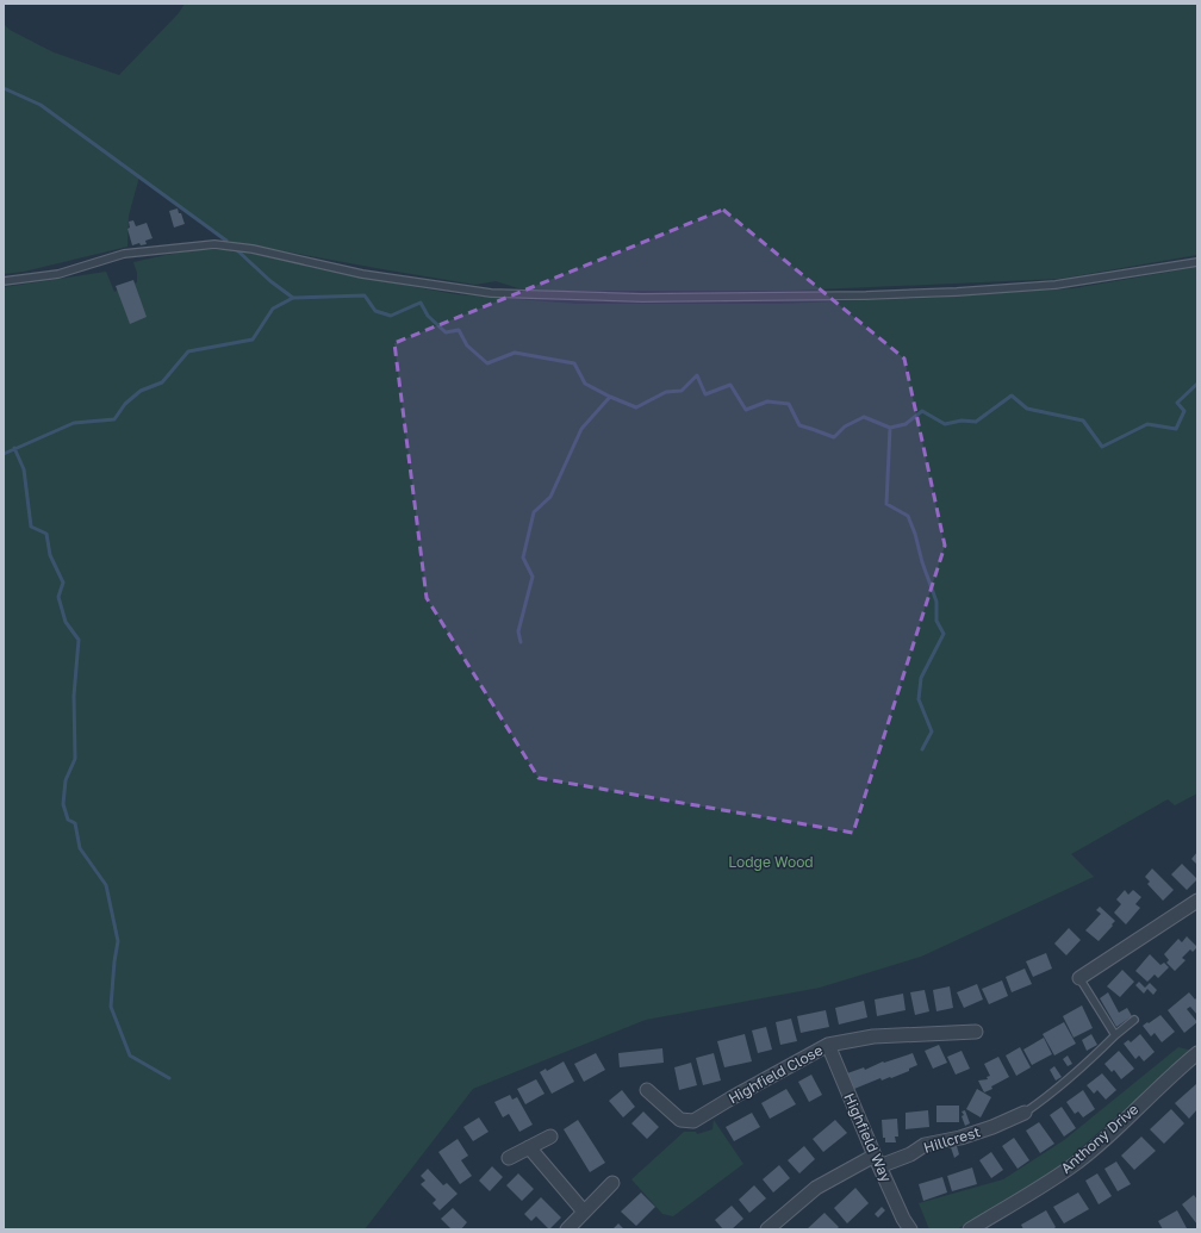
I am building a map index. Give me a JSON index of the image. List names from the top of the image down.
{
  "streets": {
    "street": [
      "Highfield Close",
      "Highfield Way",
      "Anthony Drive",
      "Hillcrest"
    ]
  },
  "crossings": [
    ["Highfield Close", "Highfield Way"],
    ["Highfield Way", "Hillcrest"]
  ],
  "parks": ["Lodge Wood"]
}
